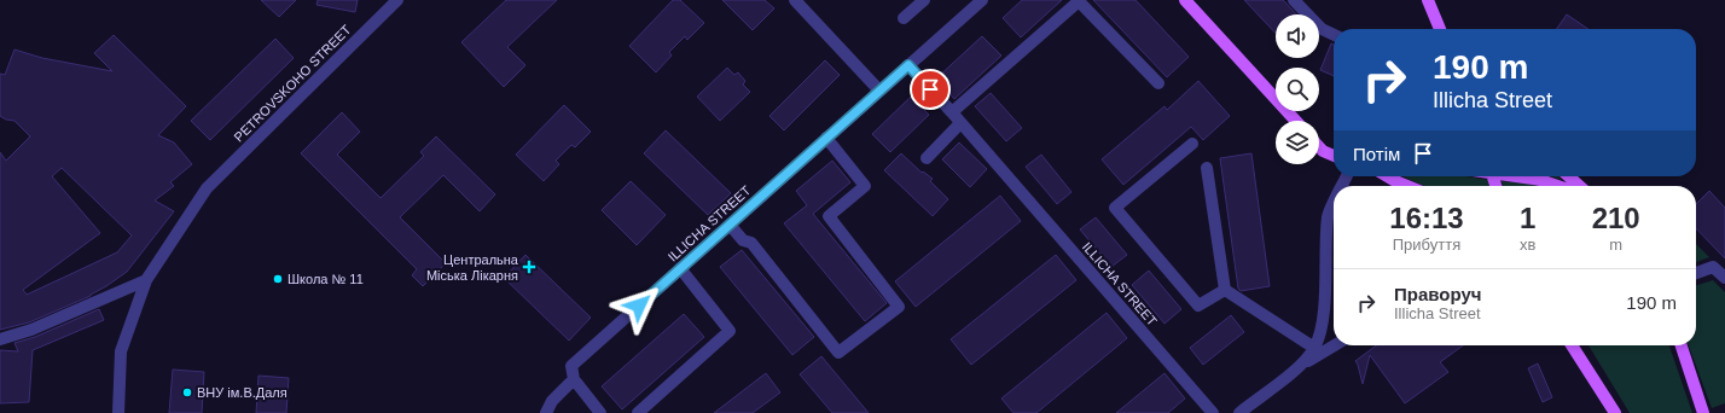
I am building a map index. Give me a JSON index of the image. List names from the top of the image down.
{
  "streets": {
    "street": ["PETROVSKOHO STREET", "ILLICHA STREET"]
  },
  "places": {
    "health": ["Центральна Міська Лікарня"],
    "other": ["Школа № 11", "ВНУ ім.В.Даля"]
  },
  "page": {
    "turn": ["190 m", "Illicha Street"],
    "then": "Потім",
    "eta": [
      "16:13",
      "Прибуття",
      "1",
      "хв",
      "210",
      "m"
    ],
    "list": [
      {
        "name": "Праворуч",
        "note": "Illicha Street",
        "value": "190 m"
      }
    ]
  }
}
